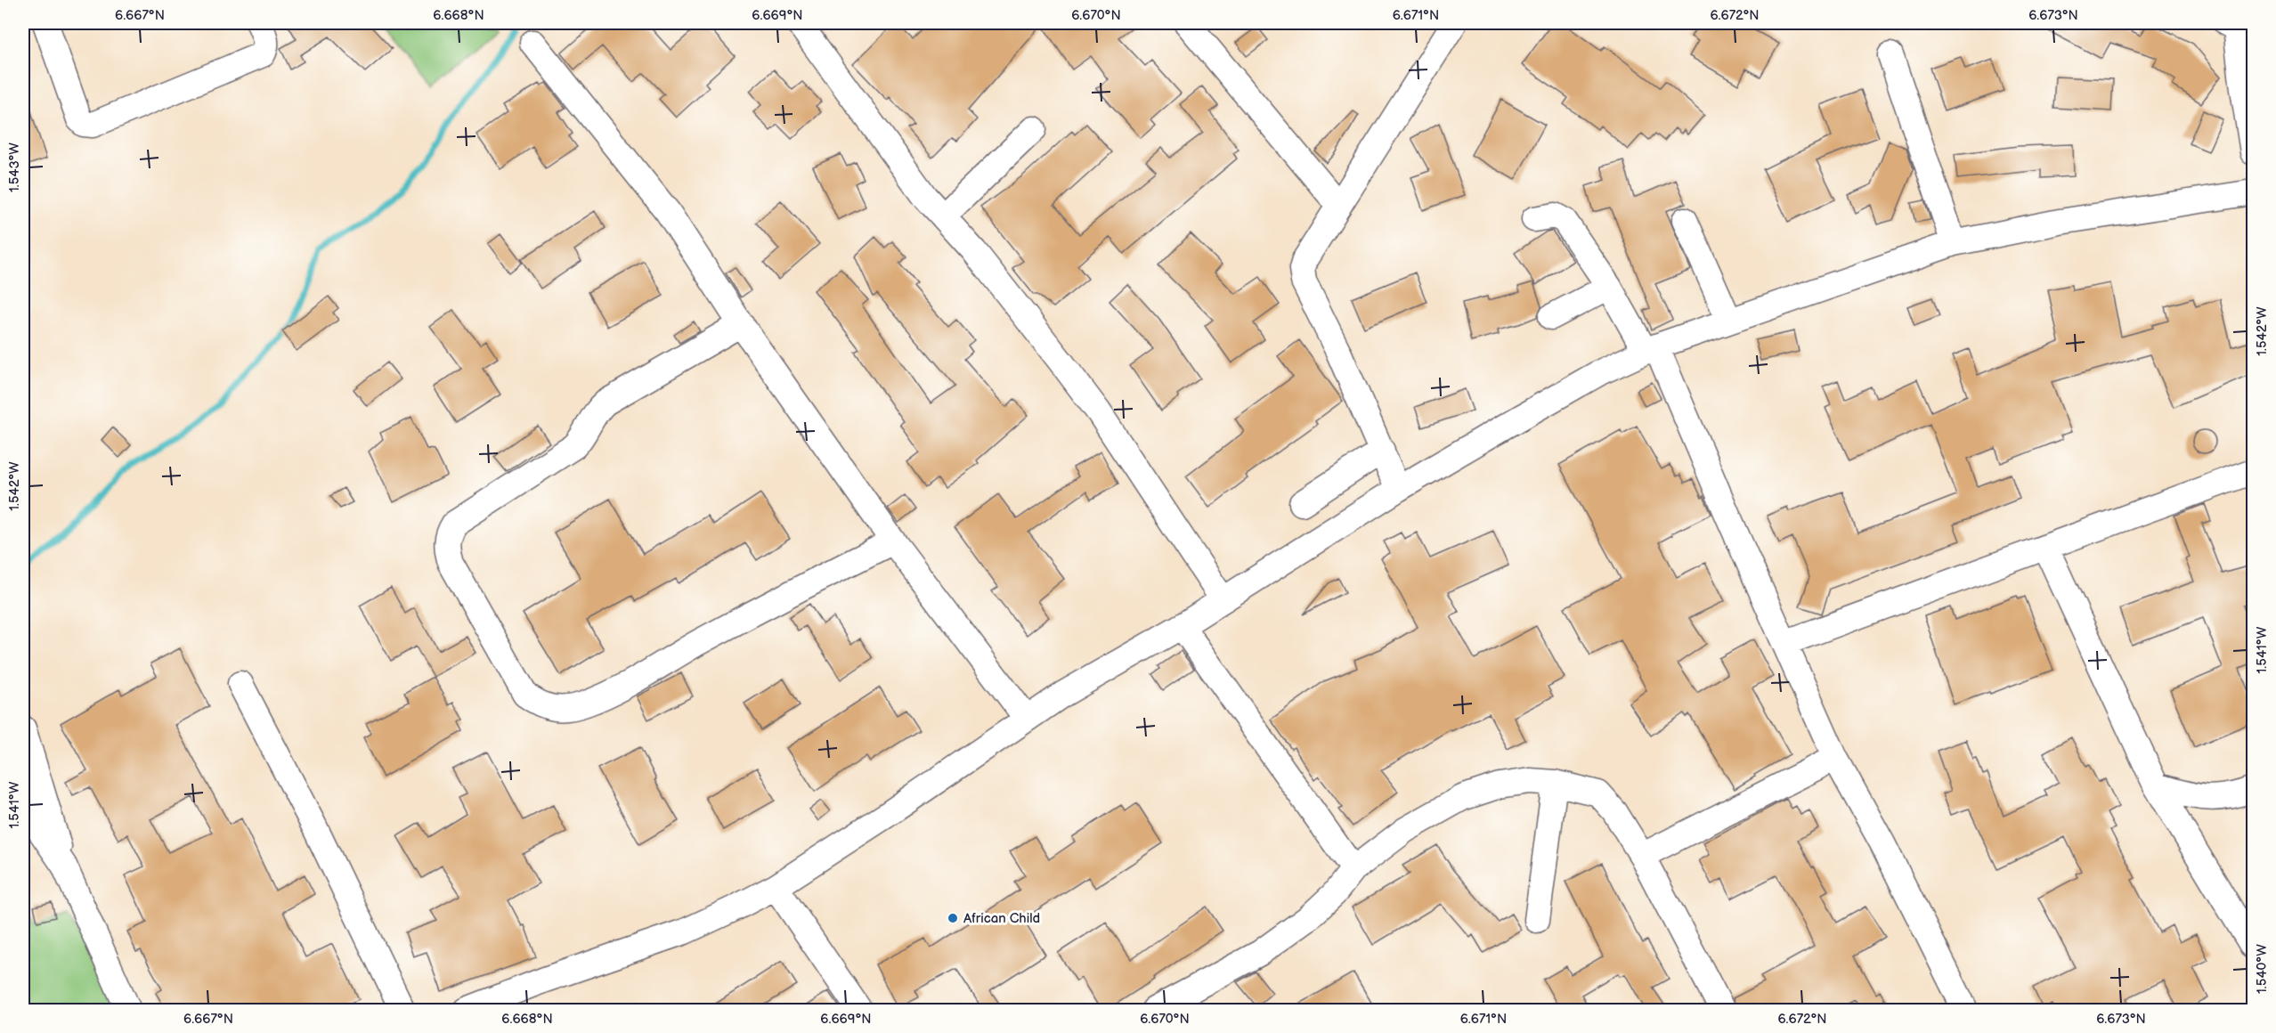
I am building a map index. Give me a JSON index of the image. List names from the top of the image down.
{
  "places": ["African Child"],
  "coordinates": [
    "6.667°N",
    "6.668°N",
    "6.669°N",
    "6.670°N",
    "6.671°N",
    "6.672°N",
    "6.673°N",
    "1.543°W",
    "1.542°W",
    "1.541°W",
    "1.540°W"
  ]
}
